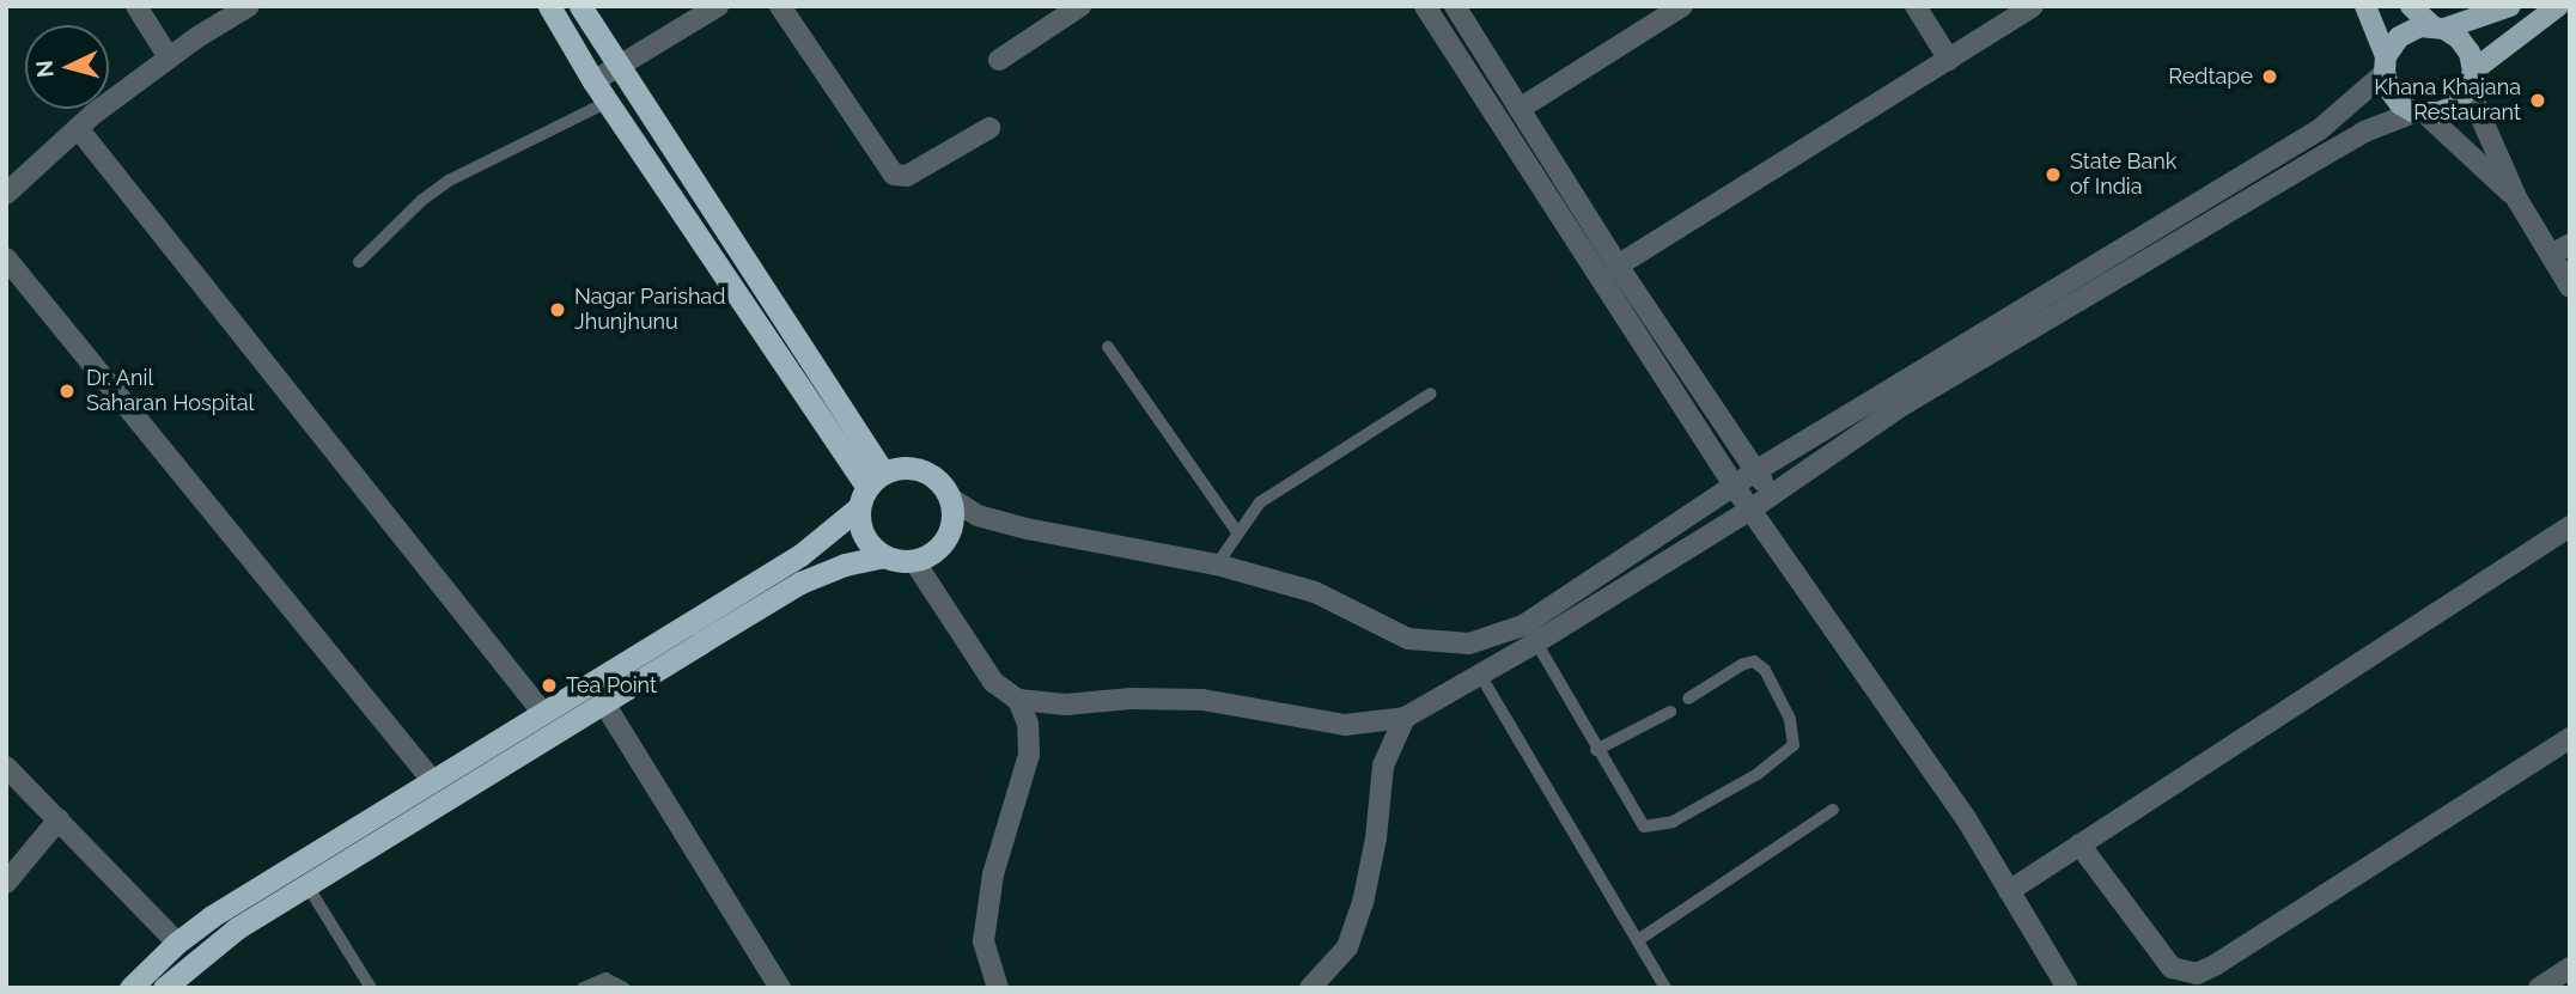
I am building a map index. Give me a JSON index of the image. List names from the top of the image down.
{
  "places": [
    "Redtape",
    "Khana Khajana Restaurant",
    "State Bank of India",
    "Nagar Parishad Jhunjhunu",
    "Dr. Anil Saharan Hospital",
    "Tea Point"
  ],
  "north": "left"
}
